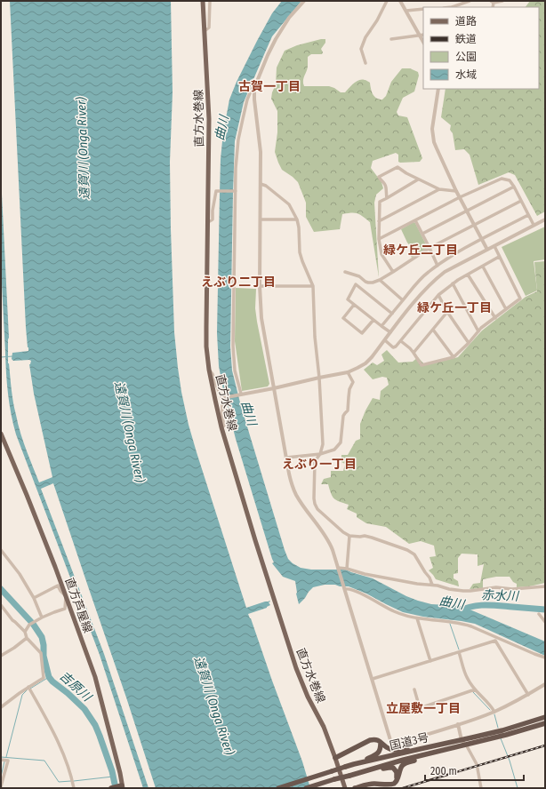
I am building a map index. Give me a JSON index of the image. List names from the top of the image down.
{
  "streets": {
    "highway": ["国道3号"],
    "main road": ["直方水巻線", "直方芦屋線"]
  },
  "districts": [
    "古賀一丁目",
    "緑ケ丘二丁目",
    "えぶり二丁目",
    "緑ケ丘一丁目",
    "えぶり一丁目",
    "立屋敷一丁目"
  ],
  "water": [
    "曲川",
    "遠賀川 (Onga River)",
    "赤水川",
    "吉原川"
  ],
  "legend": [
    "道路",
    "鉄道",
    "公園",
    "水域"
  ],
  "scale_bar": "200 m"
}
